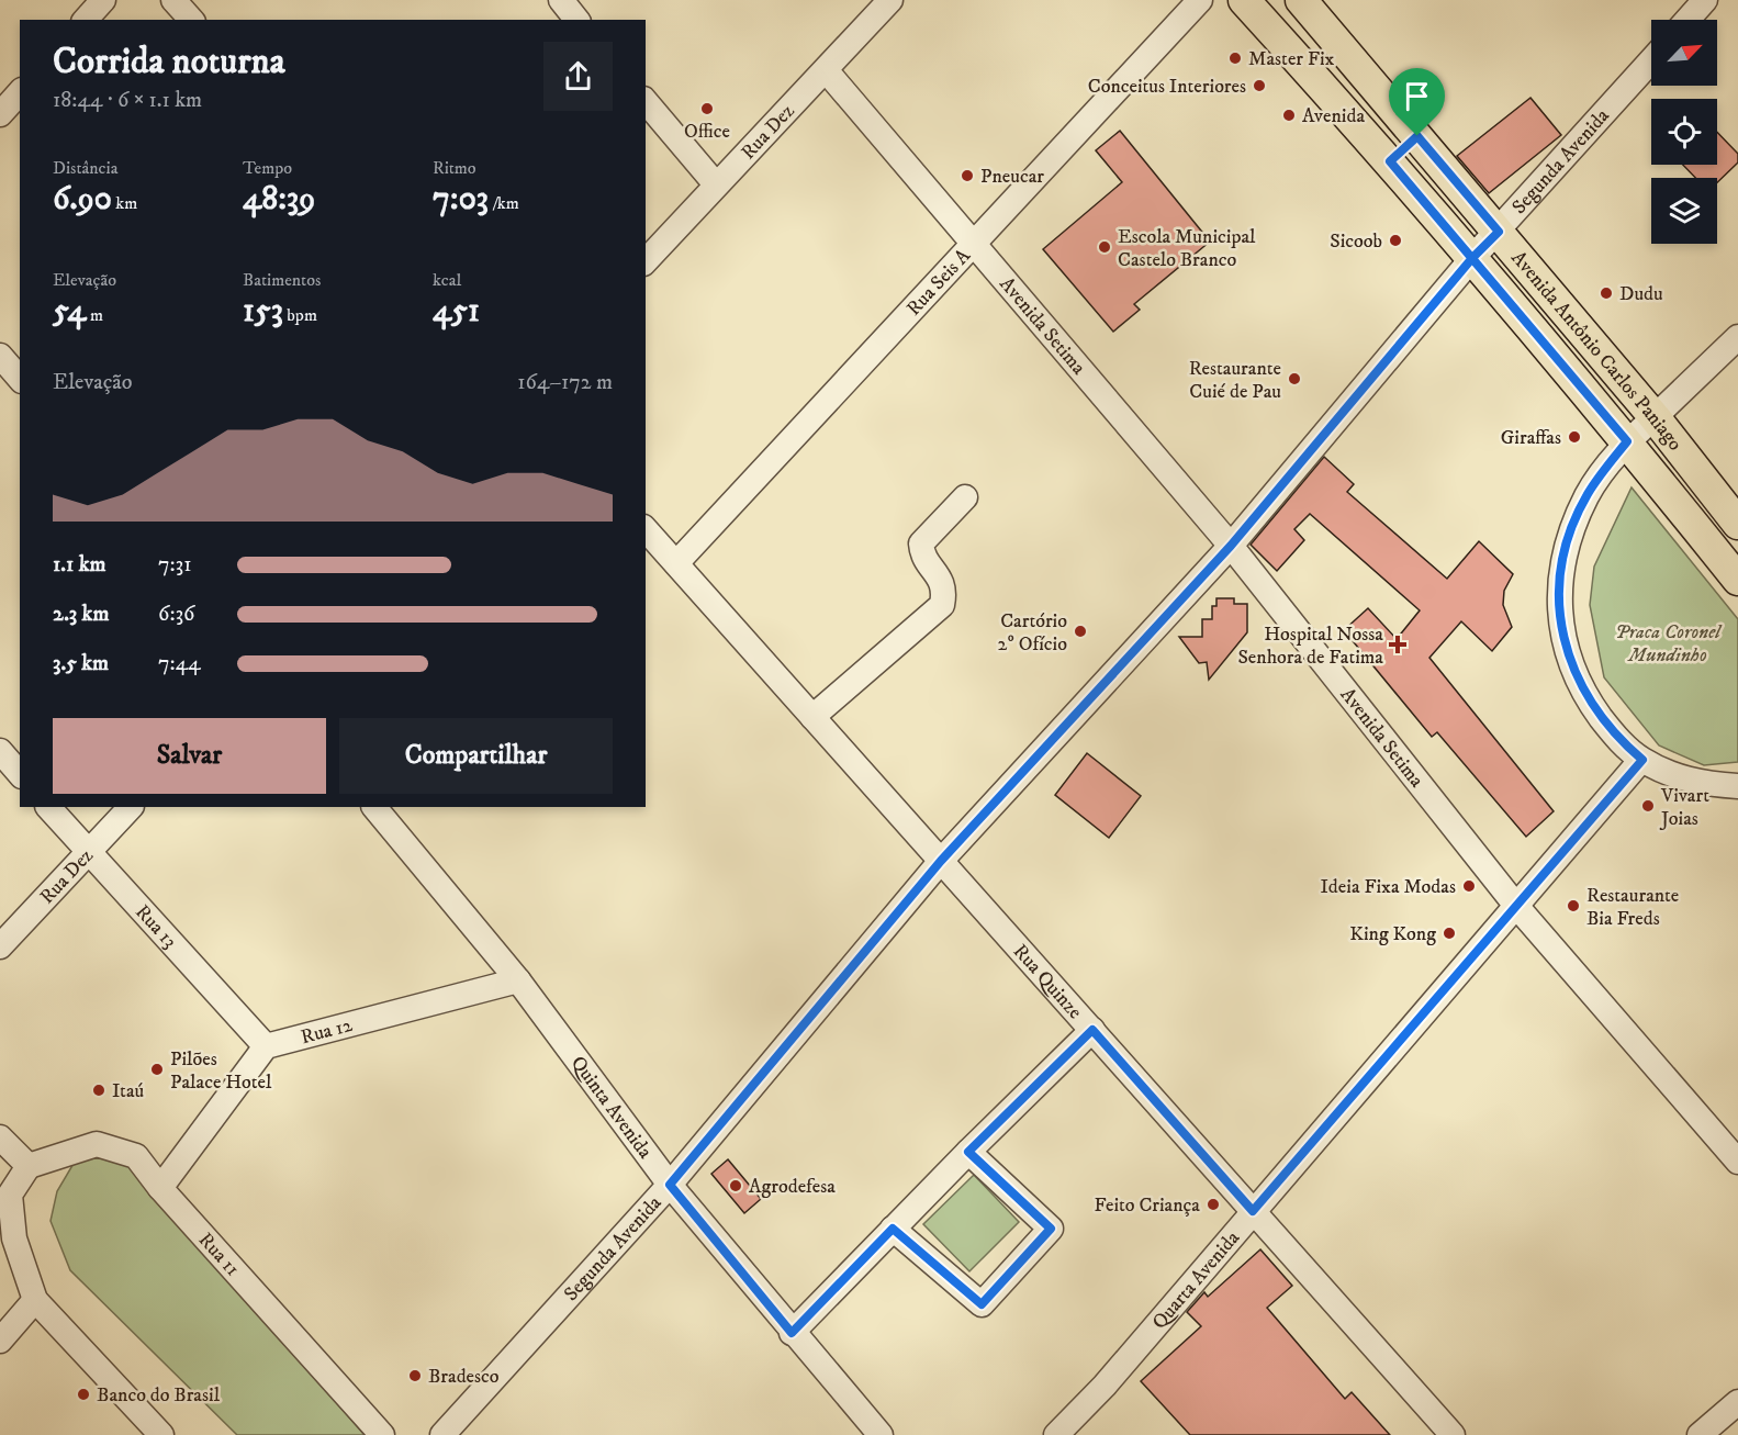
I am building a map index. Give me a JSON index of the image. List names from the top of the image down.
{
  "streets": {
    "main road": ["Avenida Antônio Carlos Paniago"],
    "street": [
      "Rua Dez",
      "Segunda Avenida",
      "Rua Seis A",
      "Avenida Setima",
      "Rua 13",
      "Rua Quinze",
      "Rua 12",
      "Quinta Avenida",
      "Rua 11",
      "Quarta Avenida"
    ]
  },
  "crossings": [
    ["Rua Dez", "Avenida Setima"],
    ["Rua Dez", "Rua 13"],
    ["Segunda Avenida", "Avenida Setima"],
    ["Segunda Avenida", "Avenida Antônio Carlos Paniago"],
    ["Segunda Avenida", "Rua Quinze"],
    ["Segunda Avenida", "Quinta Avenida"],
    ["Rua Seis A", "Avenida Setima"],
    ["Rua Seis A", "Rua Quinze"],
    ["Avenida Setima", "Quarta Avenida"],
    ["Rua 13", "Rua 12"],
    ["Rua Quinze", "Quarta Avenida"],
    ["Rua 12", "Quinta Avenida"]
  ],
  "parks": ["Praca Coronel Mundinho"],
  "places": {
    "other": [
      "Master Fix",
      "Conceitus Interiores",
      "Office",
      "Avenida",
      "Pneucar",
      "Sicoob",
      "Escola Municipal Castelo Branco",
      "Dudu",
      "Restaurante Cuié de Pau",
      "Giraffas",
      "Cartório 2º Ofício",
      "Vivart Joias",
      "Ideia Fixa Modas",
      "Restaurante Bia Freds",
      "King Kong",
      "Pilões Palace Hotel",
      "Itaú",
      "Agrodefesa",
      "Feito Criança",
      "Bradesco",
      "Banco do Brasil"
    ],
    "health": ["Hospital Nossa Senhora de Fatima"]
  },
  "north": "top right",
  "page": {
    "heading": ["Corrida noturna", "18:44 · 6 × 1.1 km"],
    "stats": [
      ["Distância", "6.90 km"],
      ["Tempo", "48:39"],
      ["Ritmo", "7:03 /km"],
      ["Elevação", "54 m"],
      ["Batimentos", "153 bpm"],
      ["kcal", "451"]
    ],
    "chart": ["Elevação", "164–172 m"],
    "list": [
      {
        "name": "1.1 km",
        "note": "7:31"
      },
      {
        "name": "2.3 km",
        "note": "6:36"
      },
      {
        "name": "3.5 km",
        "note": "7:44"
      }
    ],
    "buttons": ["Salvar", "Compartilhar"]
  }
}
